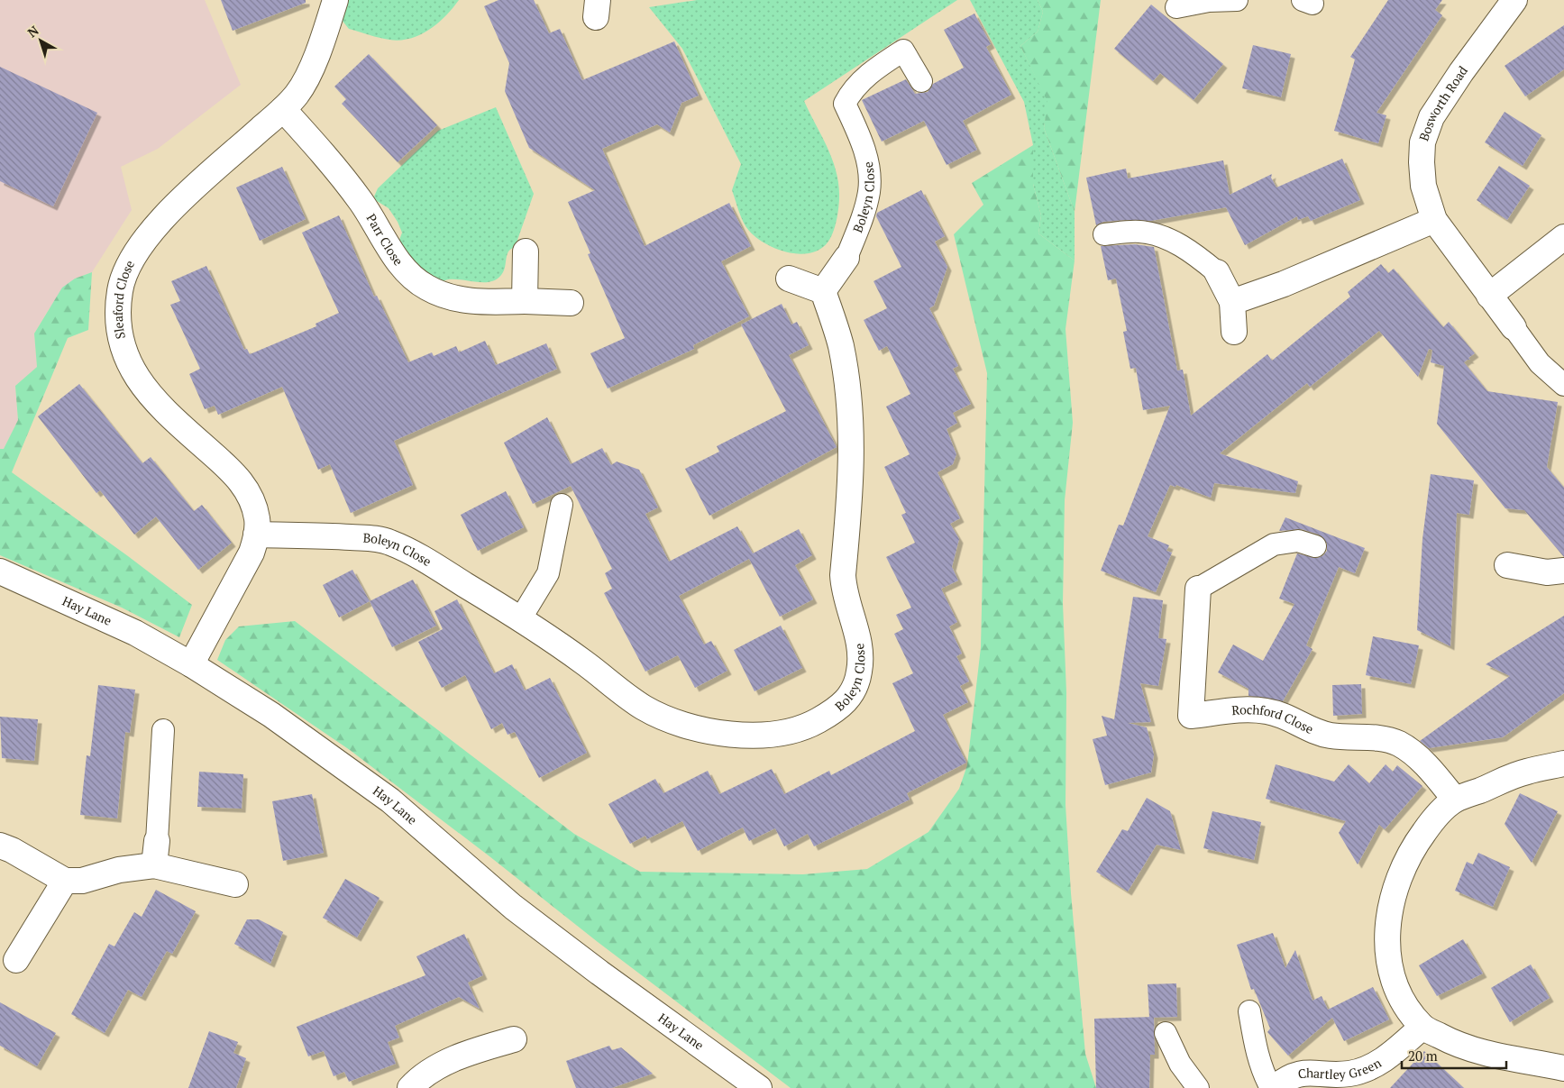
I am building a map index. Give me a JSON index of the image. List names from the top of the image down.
{
  "streets": {
    "street": [
      "Bosworth Road",
      "Boleyn Close",
      "Parr Close",
      "Sleaford Close",
      "Hay Lane",
      "Rochford Close",
      "Chartley Green"
    ]
  },
  "crossings": [
    ["Boleyn Close", "Sleaford Close"],
    ["Parr Close", "Sleaford Close"],
    ["Sleaford Close", "Hay Lane"]
  ],
  "scale_bar": "20 m",
  "north": "top left"
}
